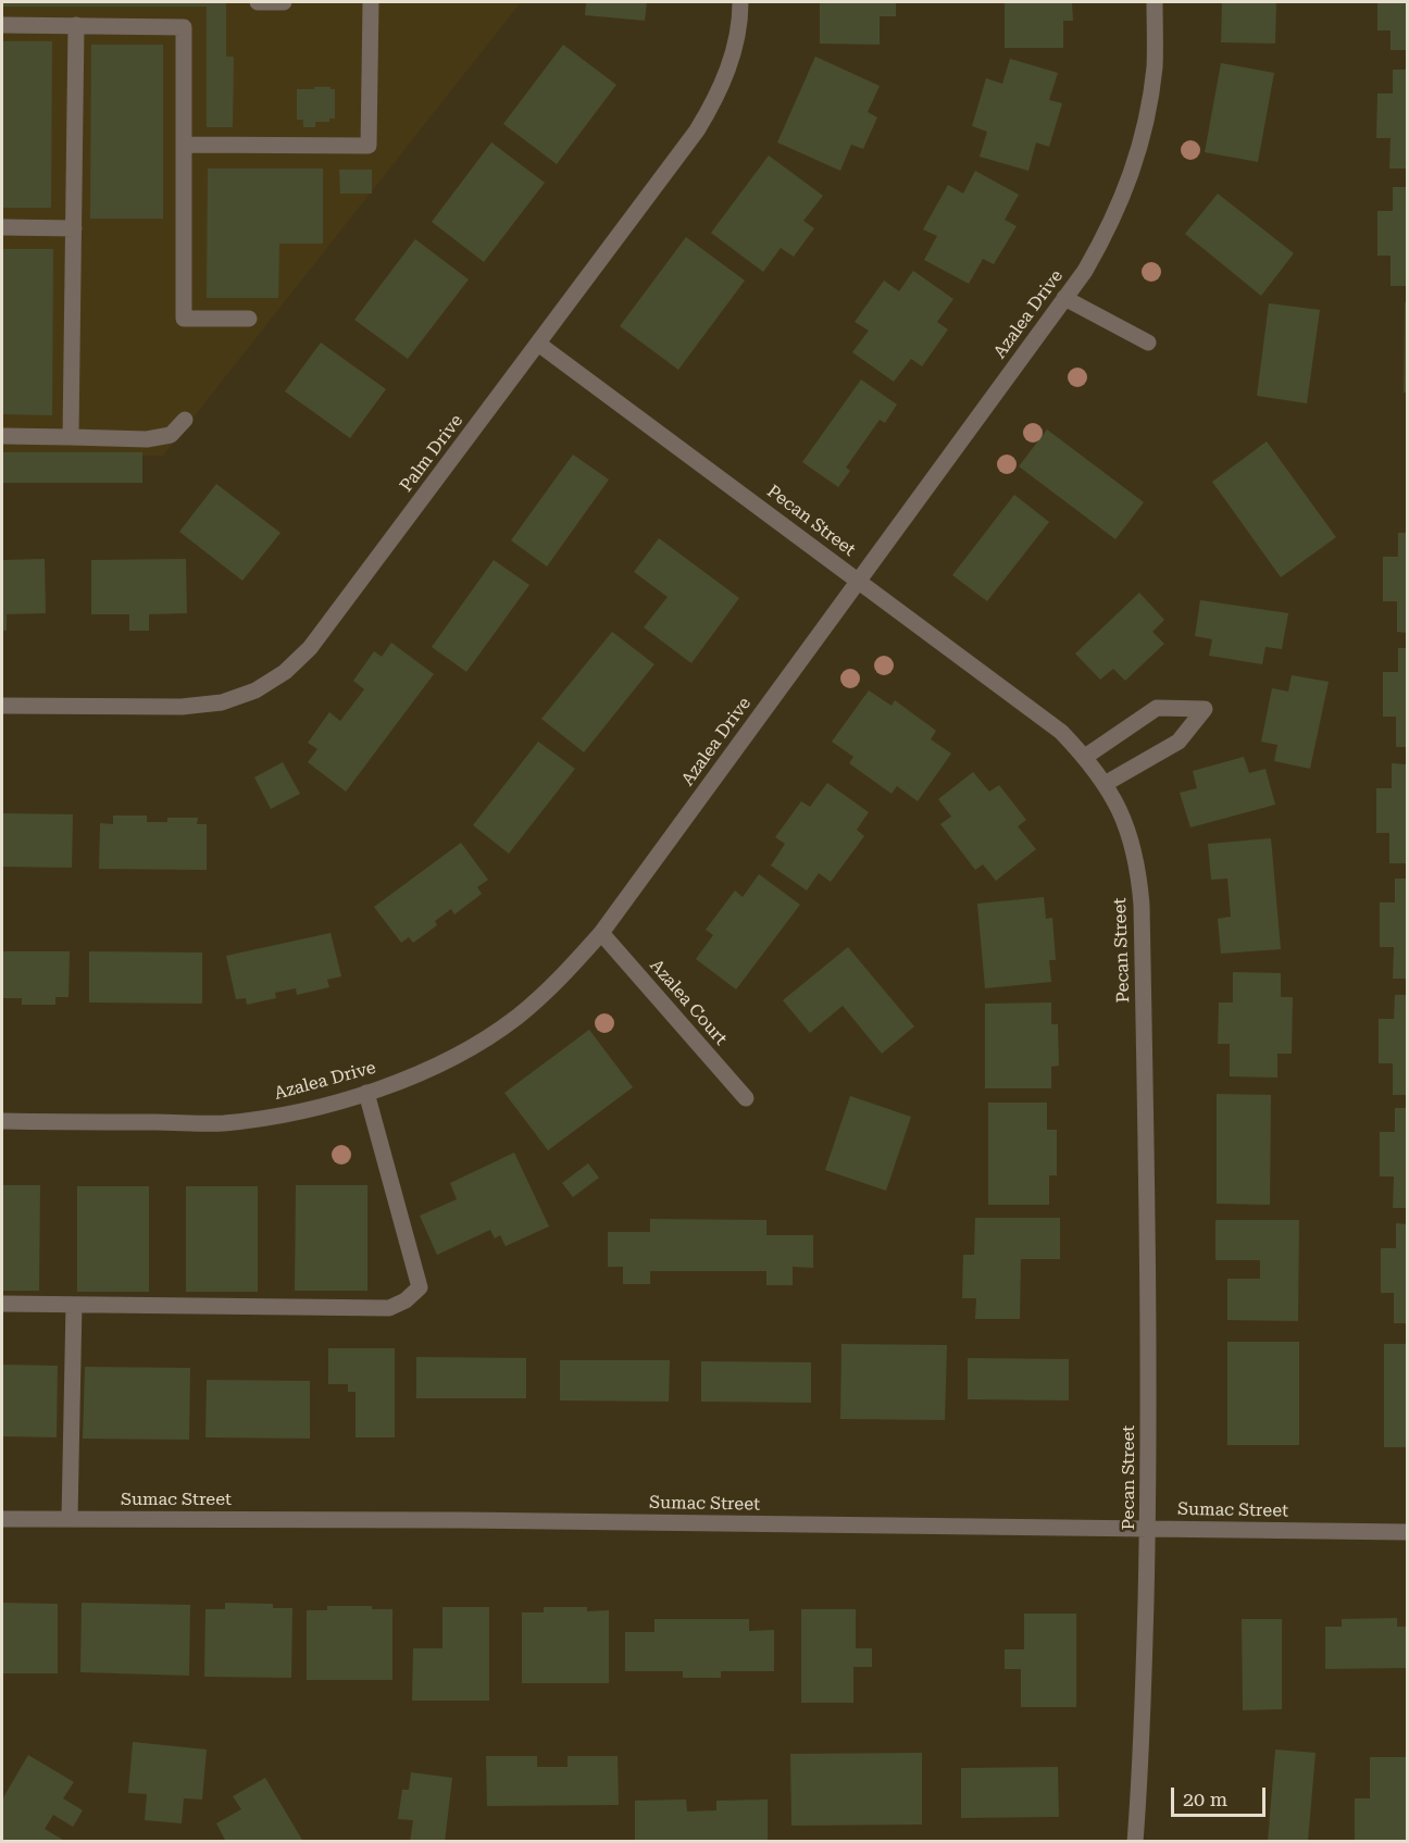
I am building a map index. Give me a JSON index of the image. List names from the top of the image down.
{
  "streets": {
    "street": [
      "Azalea Drive",
      "Palm Drive",
      "Pecan Street",
      "Azalea Court",
      "Sumac Street"
    ]
  },
  "crossings": [
    ["Azalea Drive", "Pecan Street"],
    ["Azalea Drive", "Azalea Court"],
    ["Palm Drive", "Pecan Street"],
    ["Pecan Street", "Sumac Street"]
  ],
  "scale_bar": "20 m"
}
